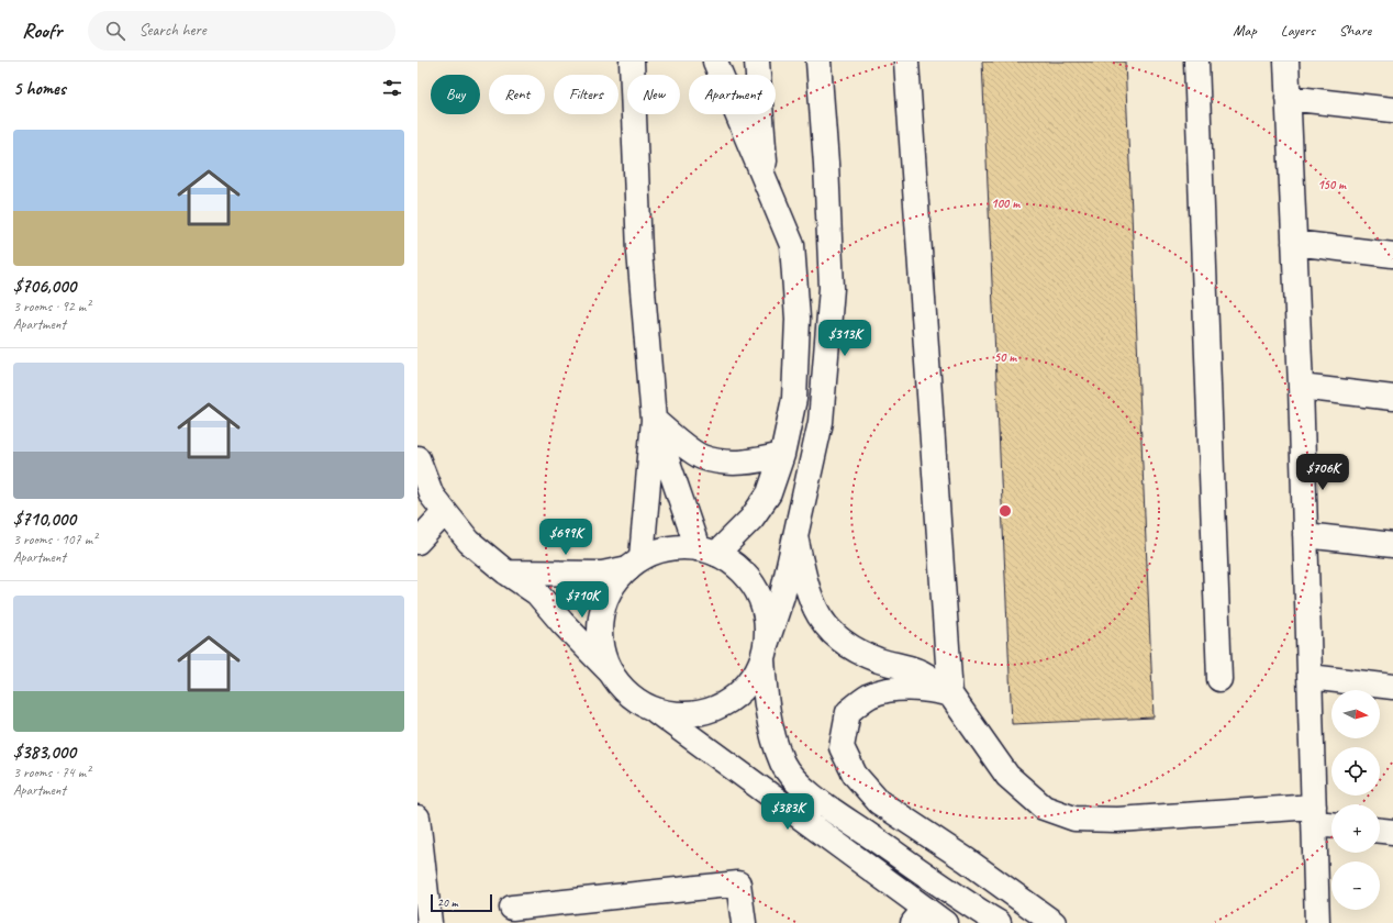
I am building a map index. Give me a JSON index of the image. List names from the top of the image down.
{
  "scale_bar": "20 m",
  "north": "right",
  "page": {
    "header": "Roofr",
    "search": "Search here",
    "nav": ["Map", "Layers", "Share"],
    "heading": "5 homes",
    "chip": [
      "Buy",
      "Rent",
      "Filters",
      "New",
      "Apartment"
    ],
    "list": [
      {
        "name": "$706,000",
        "note": "3 rooms · 92 m² · Apartment"
      },
      {
        "name": "$710,000",
        "note": "3 rooms · 107 m² · Apartment"
      },
      {
        "name": "$383,000",
        "note": "3 rooms · 74 m² · Apartment"
      }
    ],
    "price": [
      "$313K",
      "$706K",
      "$699K",
      "$710K",
      "$383K"
    ],
    "map_buttons": ["+", "−"],
    "scale": "20 m"
  },
  "rings": ["150 m", "100 m", "50 m"]
}
